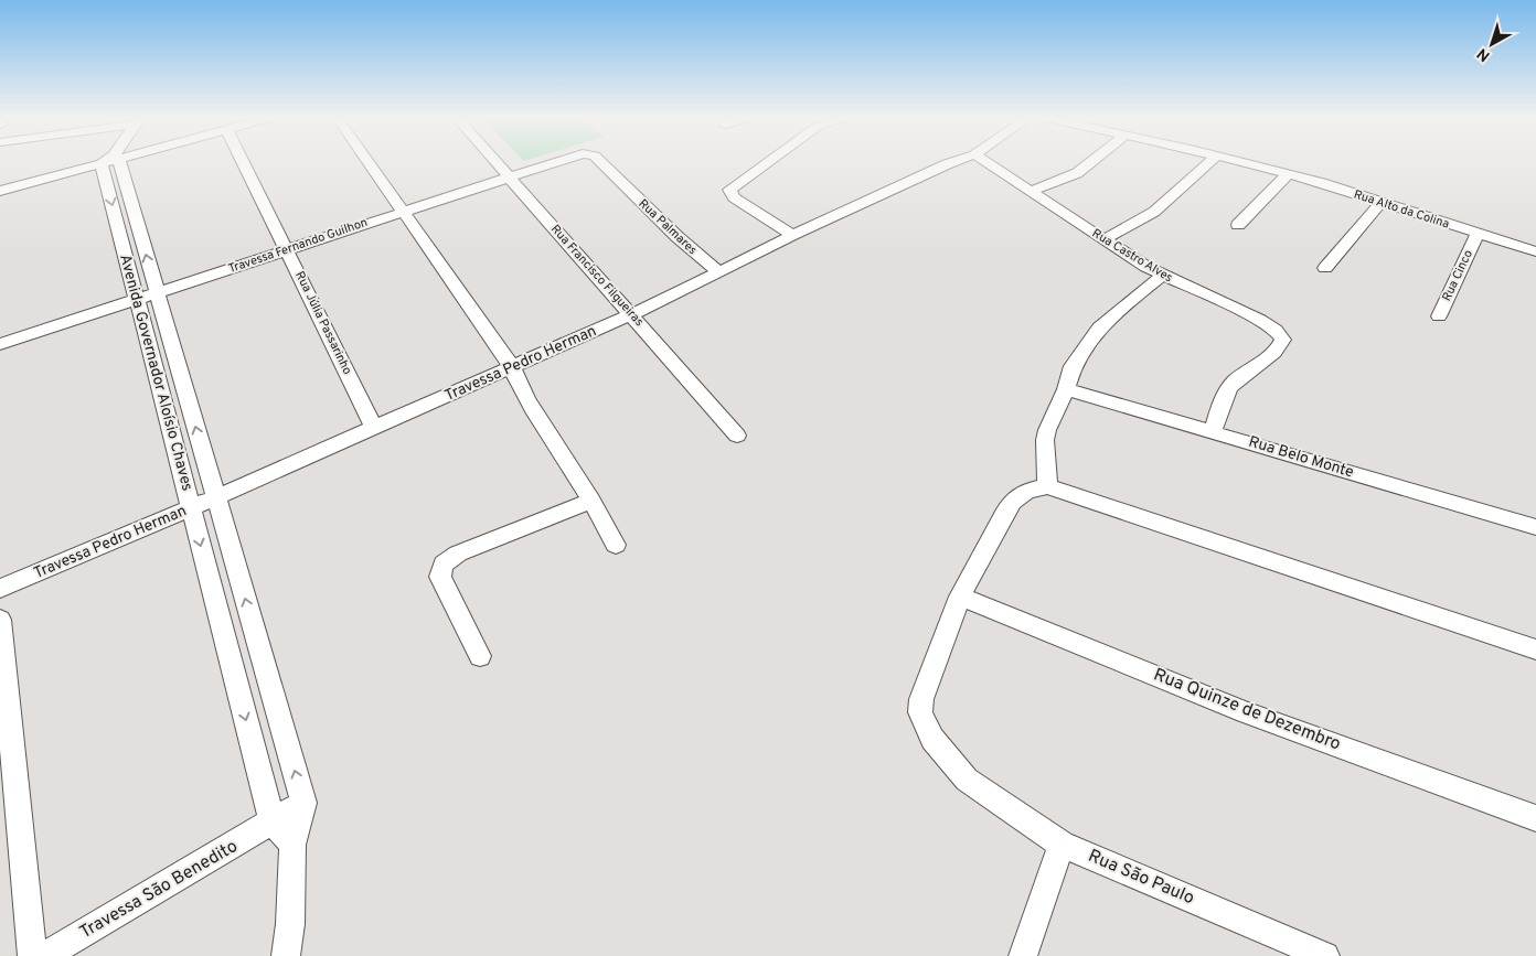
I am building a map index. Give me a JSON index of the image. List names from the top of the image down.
{
  "streets": {
    "street": [
      "Rua Alto da Colina",
      "Rua Palmares",
      "Travessa Fernando Guilhon",
      "Rua Castro Alves",
      "Rua Francisco Filgueiras",
      "Rua Cinco",
      "Rua Júlia Passarinho",
      "Travessa Pedro Herman",
      "Avenida Governador Aloísio Chaves",
      "Rua Belo Monte",
      "Rua Quinze de Dezembro",
      "Rua São Paulo",
      "Travessa São Benedito"
    ]
  },
  "crossings": [
    ["Rua Alto da Colina", "Rua Cinco"],
    ["Rua Palmares", "Travessa Pedro Herman"],
    ["Travessa Fernando Guilhon", "Rua Francisco Filgueiras"],
    ["Travessa Fernando Guilhon", "Rua Júlia Passarinho"],
    ["Travessa Fernando Guilhon", "Avenida Governador Aloísio Chaves"],
    ["Rua Castro Alves", "Rua Belo Monte"],
    ["Rua Francisco Filgueiras", "Travessa Pedro Herman"],
    ["Rua Júlia Passarinho", "Travessa Pedro Herman"],
    ["Travessa Pedro Herman", "Avenida Governador Aloísio Chaves"],
    ["Avenida Governador Aloísio Chaves", "Travessa São Benedito"],
    ["Rua Quinze de Dezembro", "Rua São Paulo"]
  ],
  "north": "bottom left"
}
